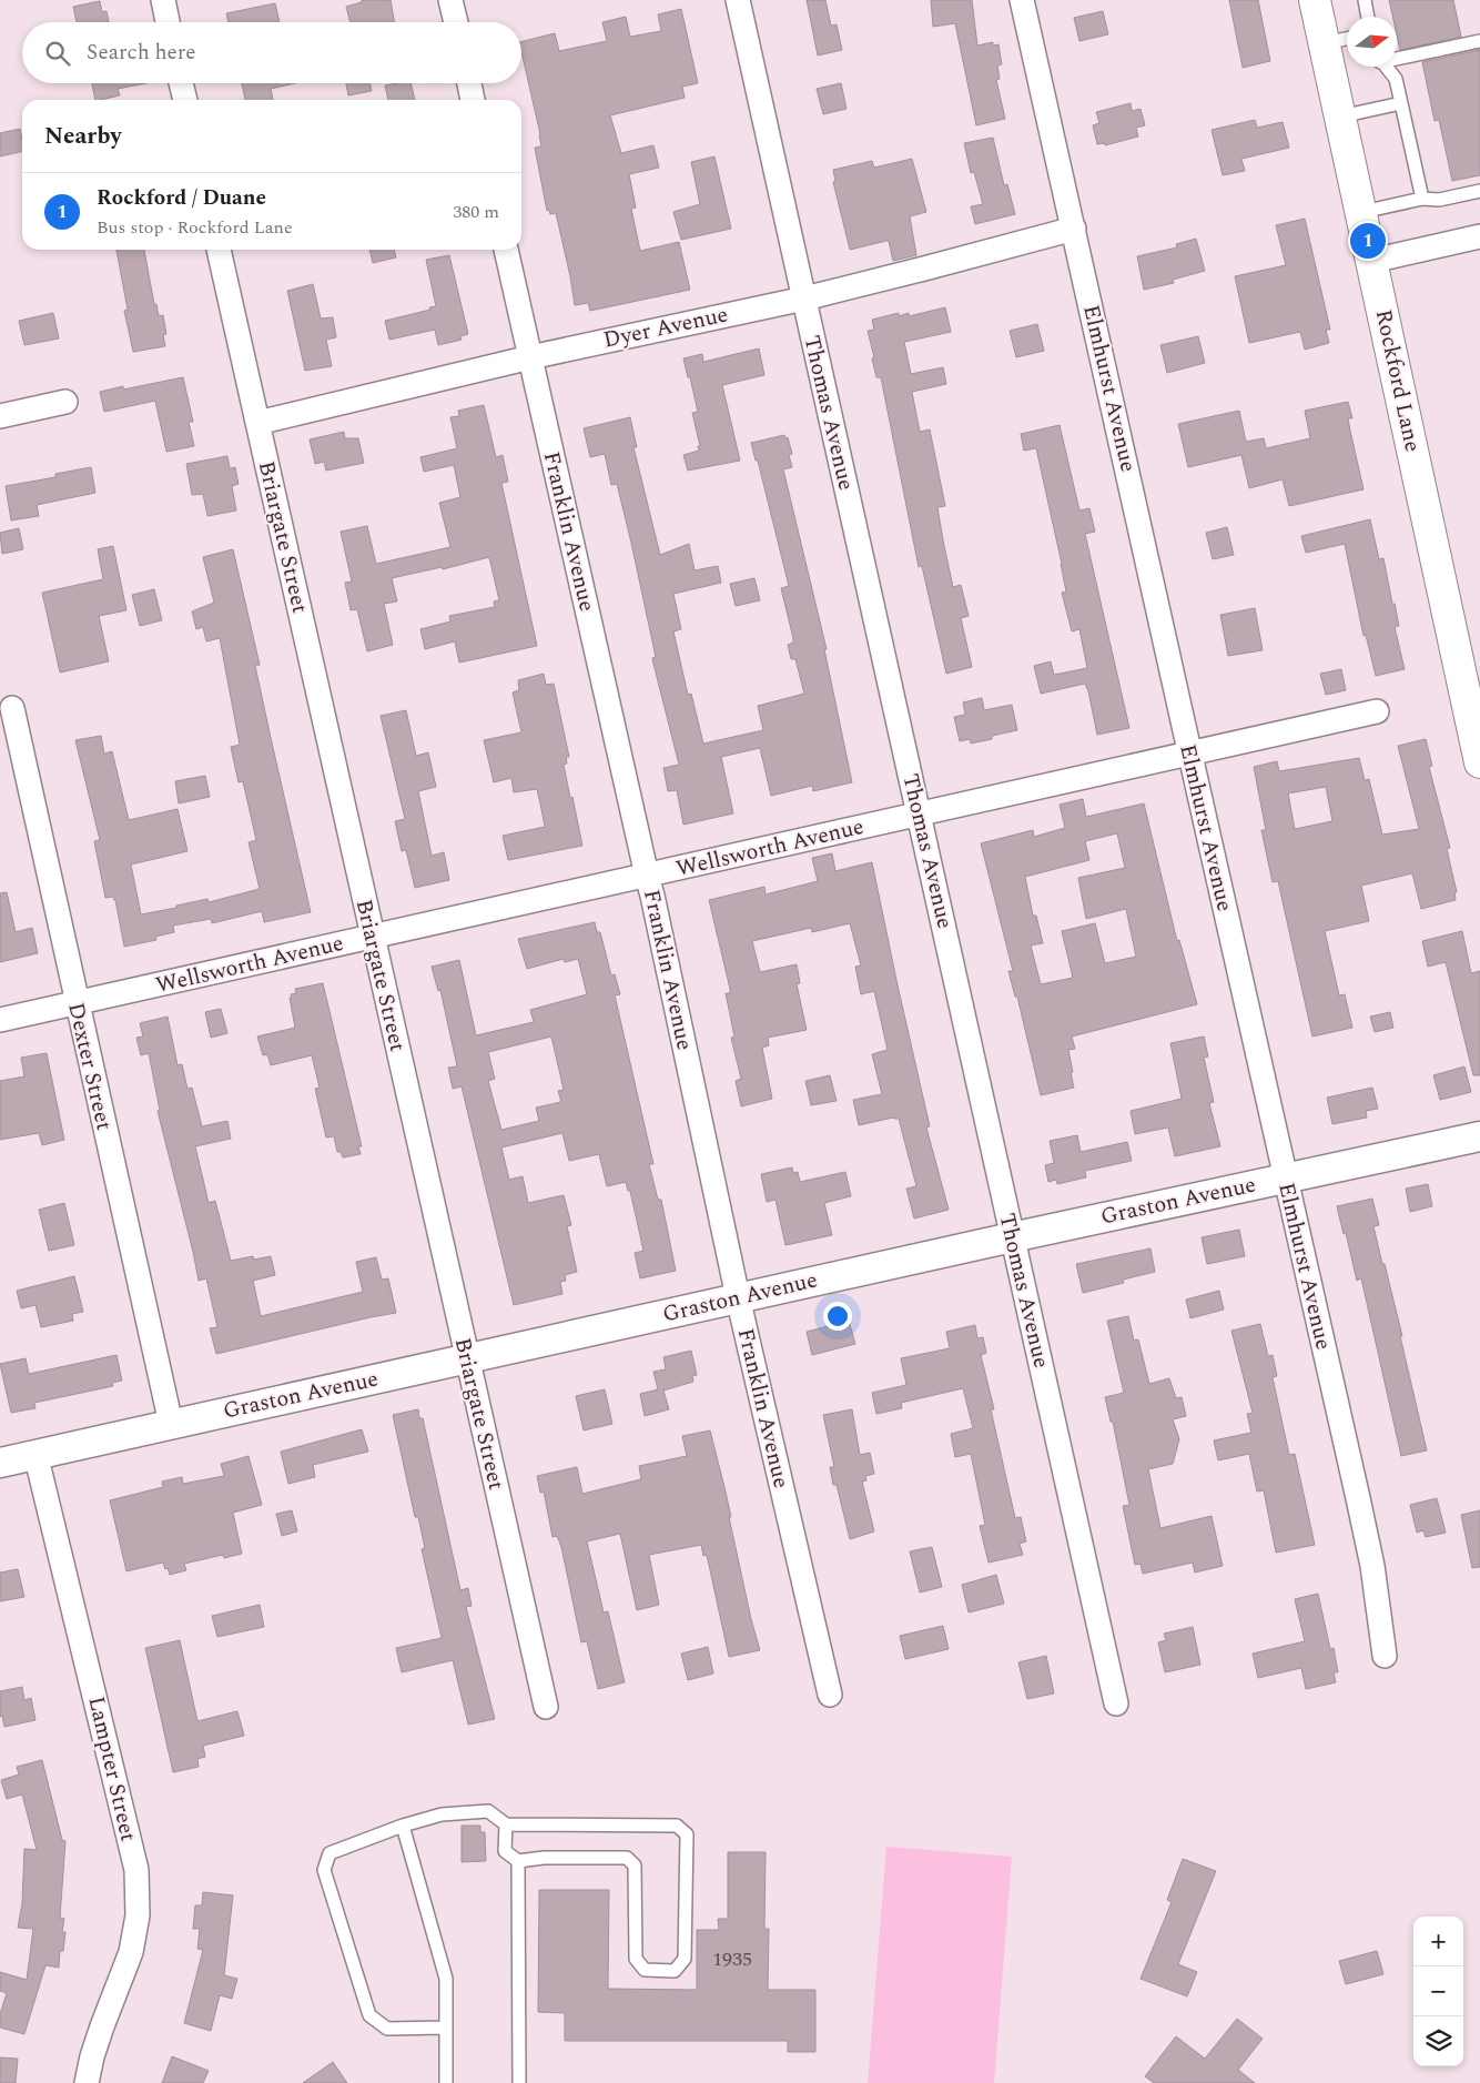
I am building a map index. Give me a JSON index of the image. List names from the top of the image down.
{
  "streets": {
    "main road": ["Rockford Lane"],
    "street": [
      "Dyer Avenue",
      "Elmhurst Avenue",
      "Thomas Avenue",
      "Franklin Avenue",
      "Briargate Street",
      "Wellsworth Avenue",
      "Dexter Street",
      "Graston Avenue",
      "Lampter Street"
    ]
  },
  "crossings": [
    ["Dyer Avenue", "Elmhurst Avenue"],
    ["Dyer Avenue", "Thomas Avenue"],
    ["Dyer Avenue", "Franklin Avenue"],
    ["Dyer Avenue", "Briargate Street"],
    ["Elmhurst Avenue", "Wellsworth Avenue"],
    ["Elmhurst Avenue", "Graston Avenue"],
    ["Thomas Avenue", "Wellsworth Avenue"],
    ["Thomas Avenue", "Graston Avenue"],
    ["Franklin Avenue", "Wellsworth Avenue"],
    ["Franklin Avenue", "Graston Avenue"],
    ["Briargate Street", "Wellsworth Avenue"],
    ["Briargate Street", "Graston Avenue"],
    ["Wellsworth Avenue", "Dexter Street"],
    ["Dexter Street", "Graston Avenue"],
    ["Graston Avenue", "Lampter Street"]
  ],
  "house_numbers": ["1935"],
  "north": "right",
  "page": {
    "search": "Search here",
    "heading": "Nearby",
    "list": [
      {
        "mark": "1",
        "name": "Rockford / Duane",
        "note": "Bus stop · Rockford Lane",
        "value": "380 m"
      }
    ],
    "pins": "1",
    "map_buttons": ["+", "−"]
  }
}
